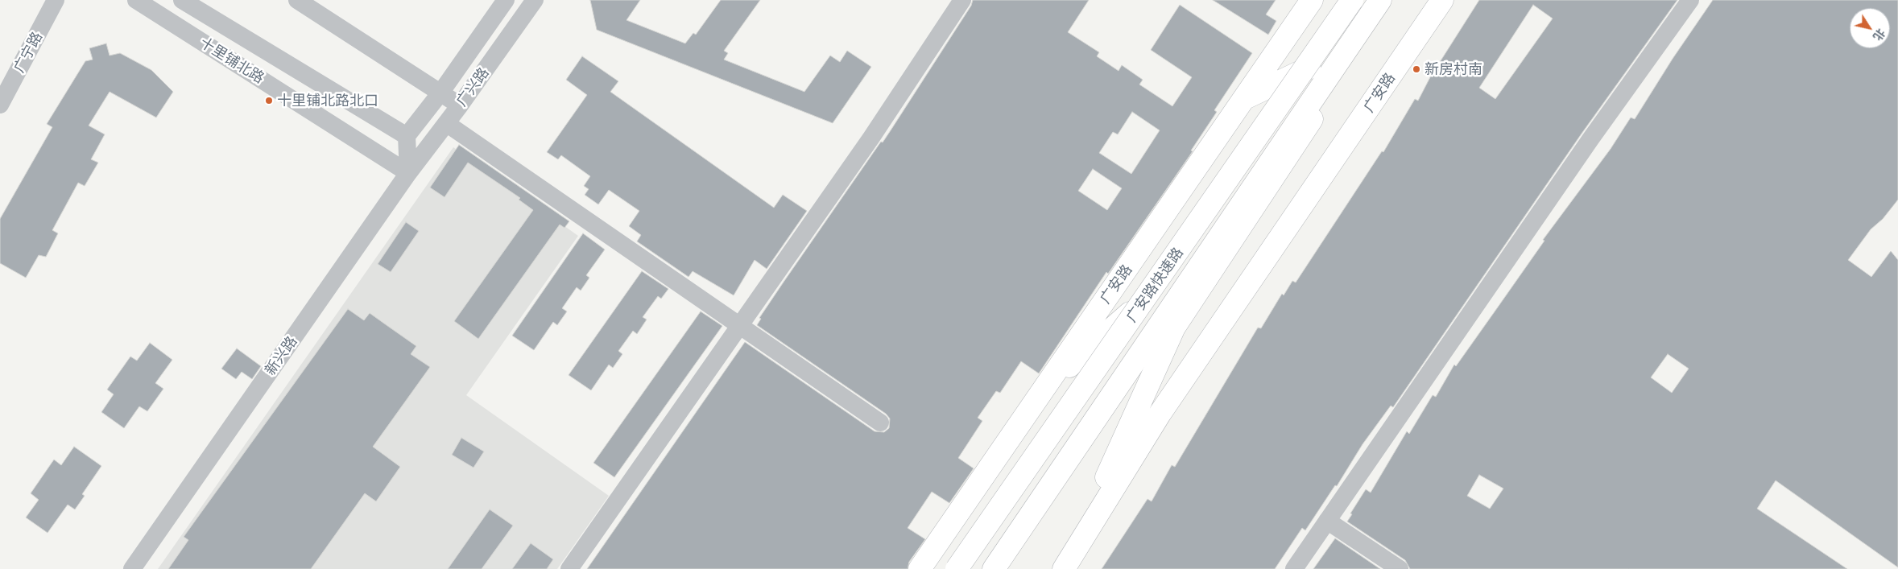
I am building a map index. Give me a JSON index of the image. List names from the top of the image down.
{
  "streets": {
    "main road": ["广安路", "广安路快速路"],
    "street": [
      "广宁路",
      "十里铺北路",
      "广兴路",
      "新兴路"
    ]
  },
  "crossings": [
    ["十里铺北路", "广兴路"],
    ["十里铺北路", "新兴路"],
    ["广兴路", "新兴路"]
  ],
  "places": ["新房村南", "十里铺北路北口"],
  "north": "bottom right"
}
